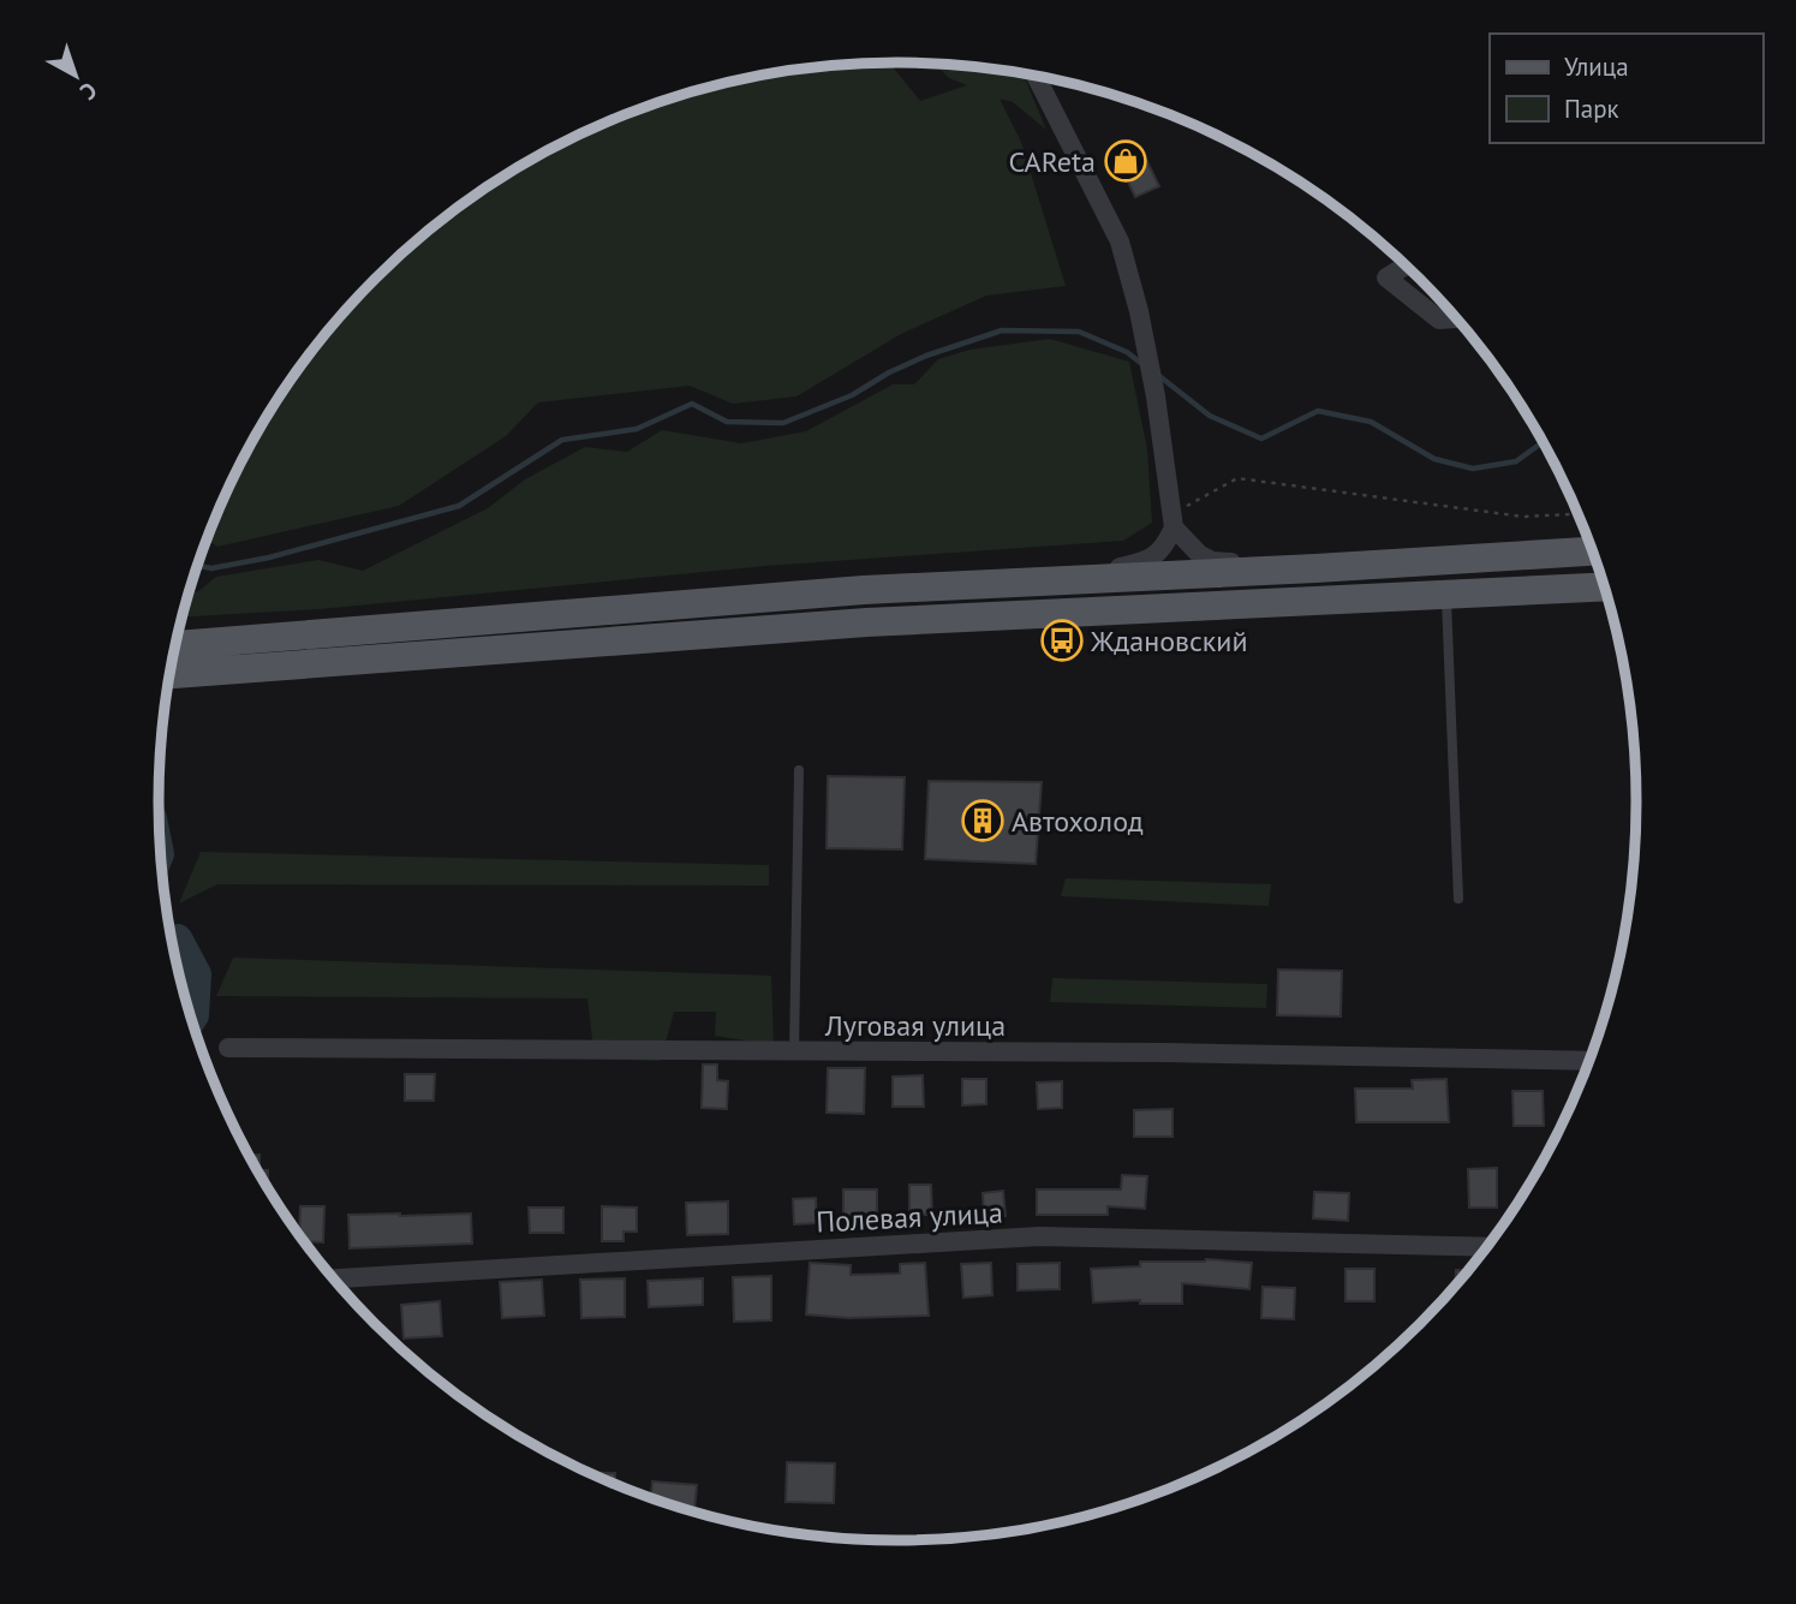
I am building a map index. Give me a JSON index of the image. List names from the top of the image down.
{
  "streets": {
    "street": ["Луговая улица", "Полевая улица"]
  },
  "places": {
    "shop": ["CAReta"],
    "bus stop": ["Ждановский"],
    "building": ["Автохолод"]
  },
  "legend": ["Улица", "Парк"],
  "north": "bottom right"
}
